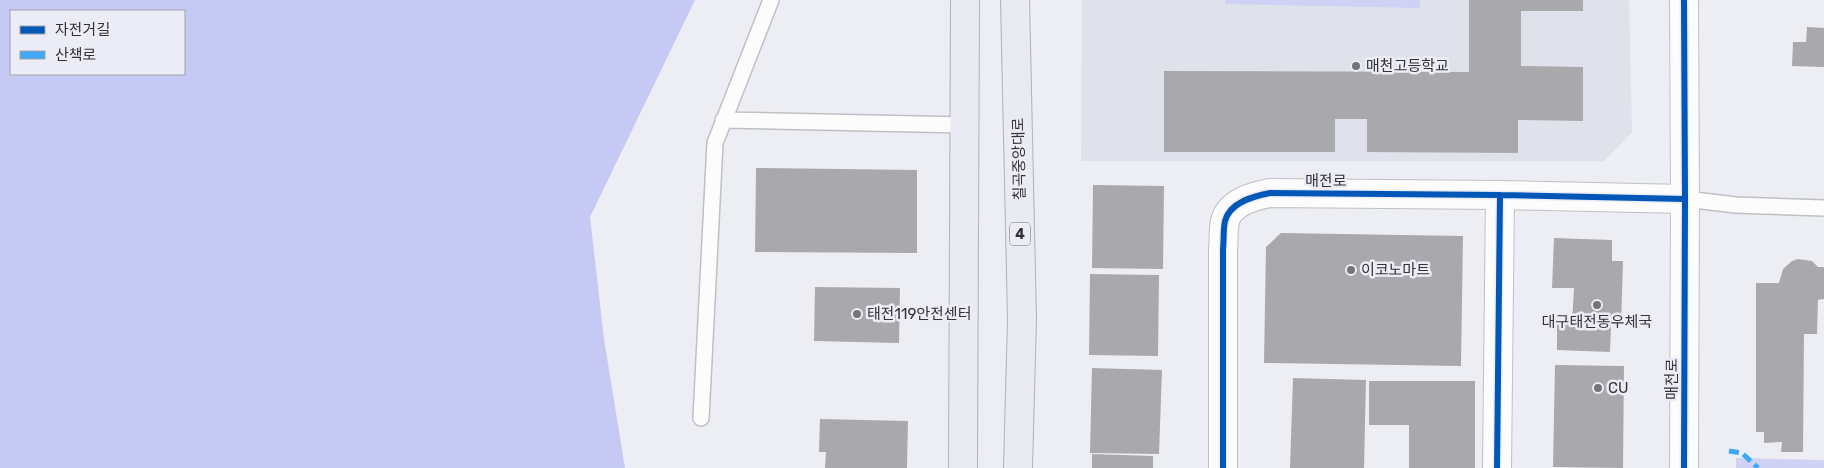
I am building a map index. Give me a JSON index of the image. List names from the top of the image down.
{
  "streets": {
    "main road": ["칠곡중앙대로", "4"],
    "street": ["매전로"]
  },
  "places": [
    "매천고등학교",
    "이코노마트",
    "대구태전동우체국",
    "태전119안전센터",
    "CU"
  ],
  "legend": ["자전거길", "산책로"]
}
